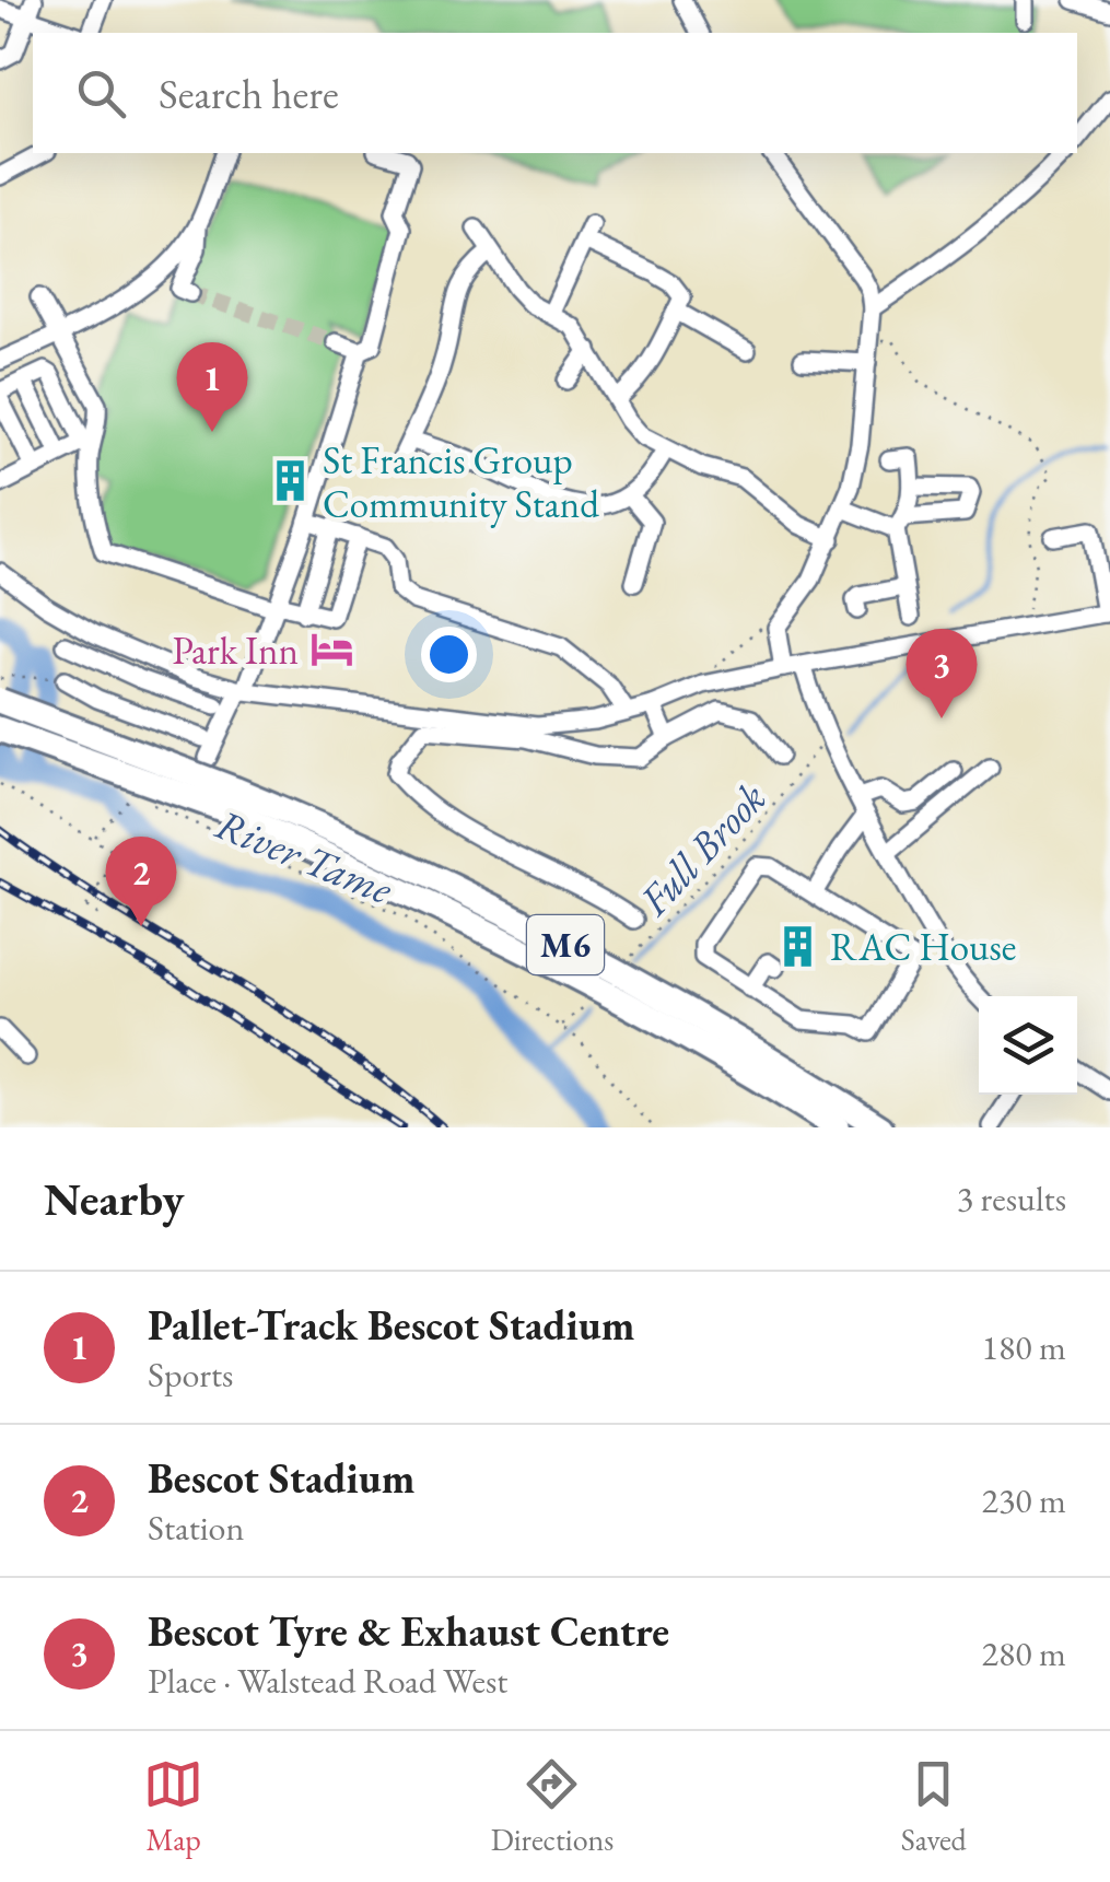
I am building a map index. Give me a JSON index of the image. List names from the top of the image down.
{
  "streets": {
    "highway": ["M6"]
  },
  "water": ["Full Brook", "River Tame"],
  "places": {
    "building": ["St Francis Group Community Stand", "RAC House"],
    "hotel": ["Park Inn"]
  },
  "page": {
    "search": "Search here",
    "pins": ["1", "3", "2"],
    "heading": ["Nearby", "3 results"],
    "list": [
      {
        "mark": "1",
        "name": "Pallet-Track Bescot Stadium",
        "note": "Sports",
        "value": "180 m"
      },
      {
        "mark": "2",
        "name": "Bescot Stadium",
        "note": "Station",
        "value": "230 m"
      },
      {
        "mark": "3",
        "name": "Bescot Tyre & Exhaust Centre",
        "note": "Place · Walstead Road West",
        "value": "280 m"
      }
    ],
    "nav": ["Map", "Directions", "Saved"]
  }
}
